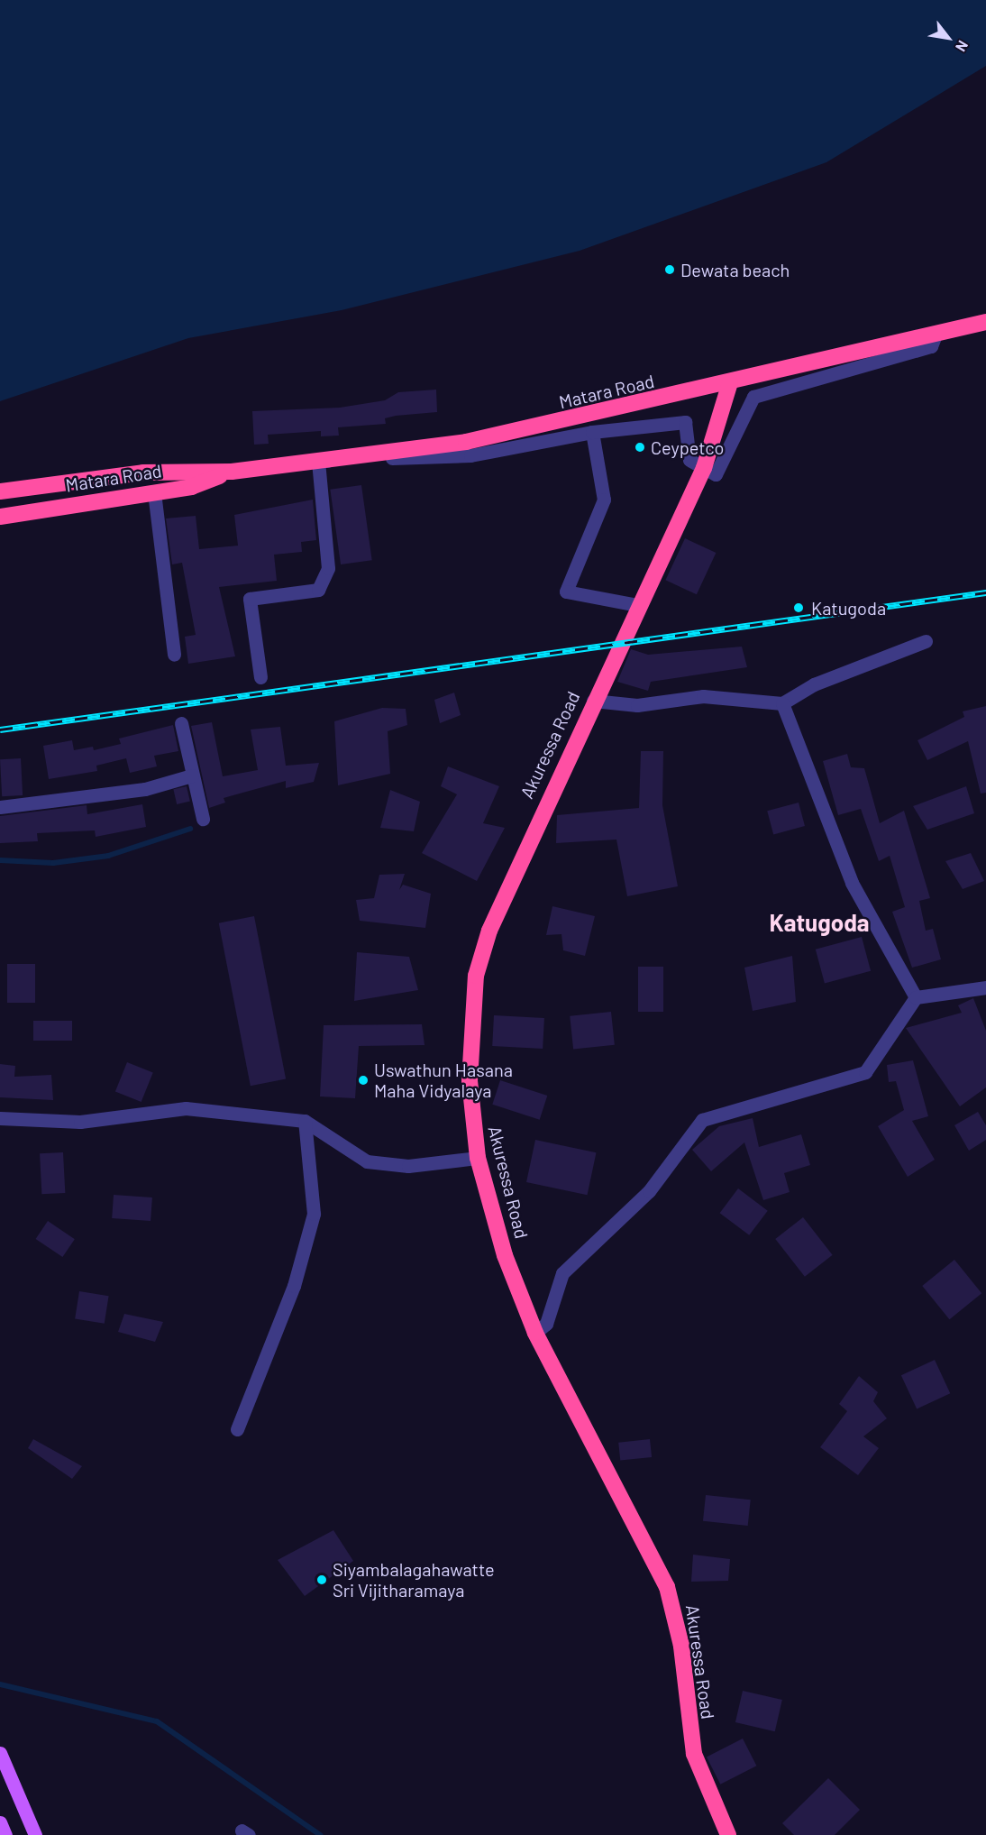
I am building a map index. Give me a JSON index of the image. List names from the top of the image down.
{
  "streets": {
    "highway": ["Matara Road", "Akuressa Road"]
  },
  "crossings": [
    ["Matara Road", "Akuressa Road"]
  ],
  "districts": ["Katugoda"],
  "places": [
    "Dewata beach",
    "Ceypetco",
    "Katugoda",
    "Uswathun Hasana Maha Vidyalaya",
    "Siyambalagahawatte Sri Vijitharamaya"
  ],
  "north": "bottom right"
}
